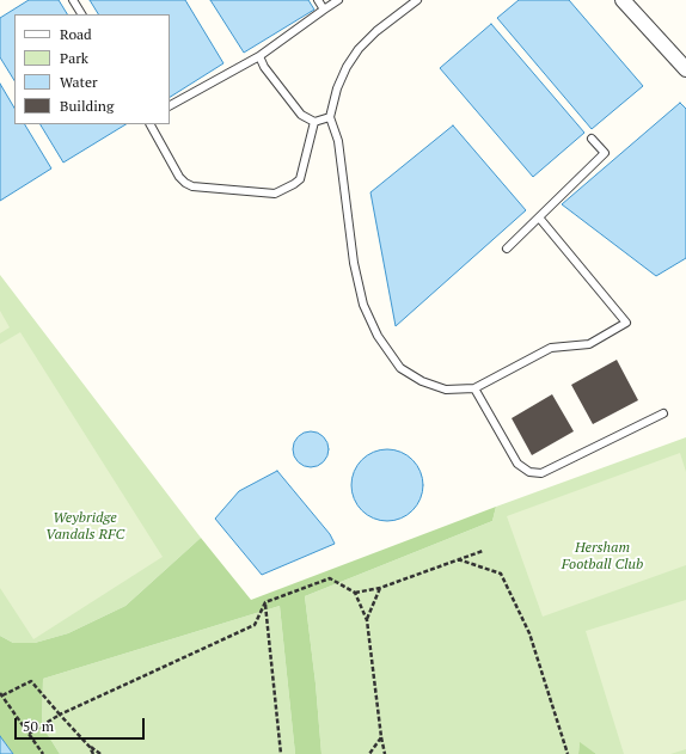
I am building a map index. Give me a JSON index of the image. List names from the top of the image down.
{
  "parks": ["Weybridge Vandals RFC", "Hersham Football Club"],
  "legend": [
    "Road",
    "Park",
    "Water",
    "Building"
  ],
  "scale_bar": "50 m"
}
